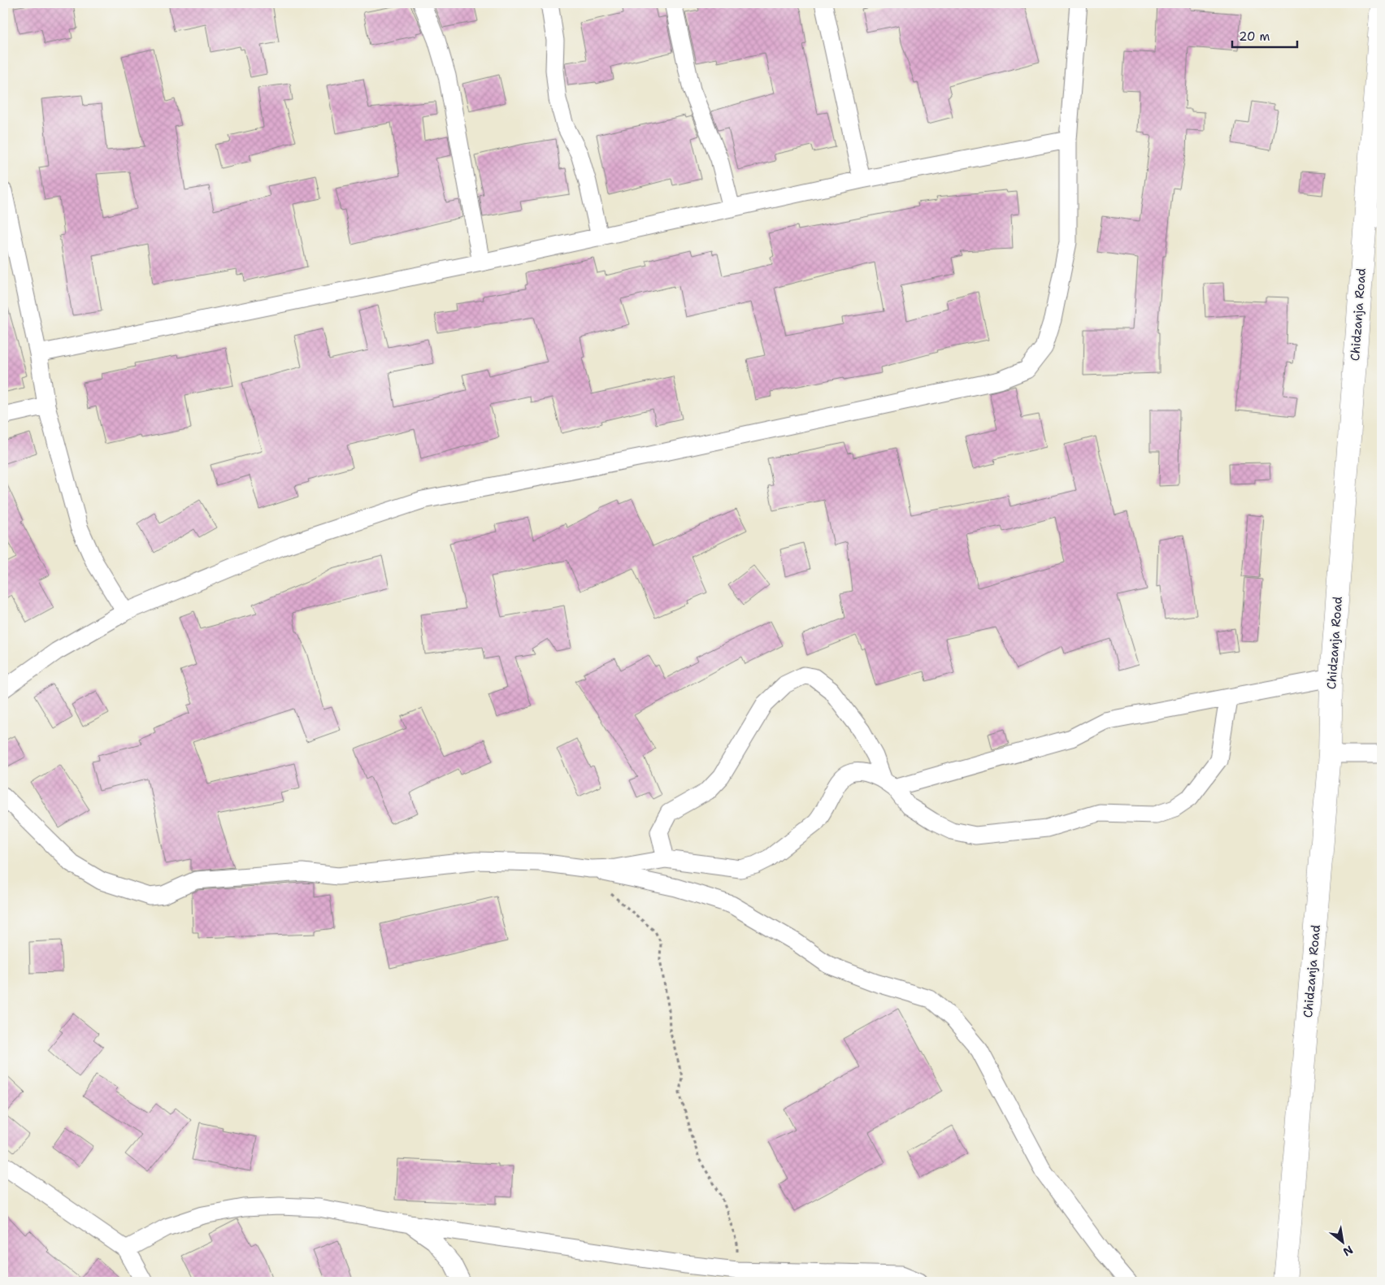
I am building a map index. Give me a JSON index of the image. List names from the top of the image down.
{
  "streets": {
    "street": ["Chidzanja Road"]
  },
  "scale_bar": "20 m",
  "north": "bottom right"
}
